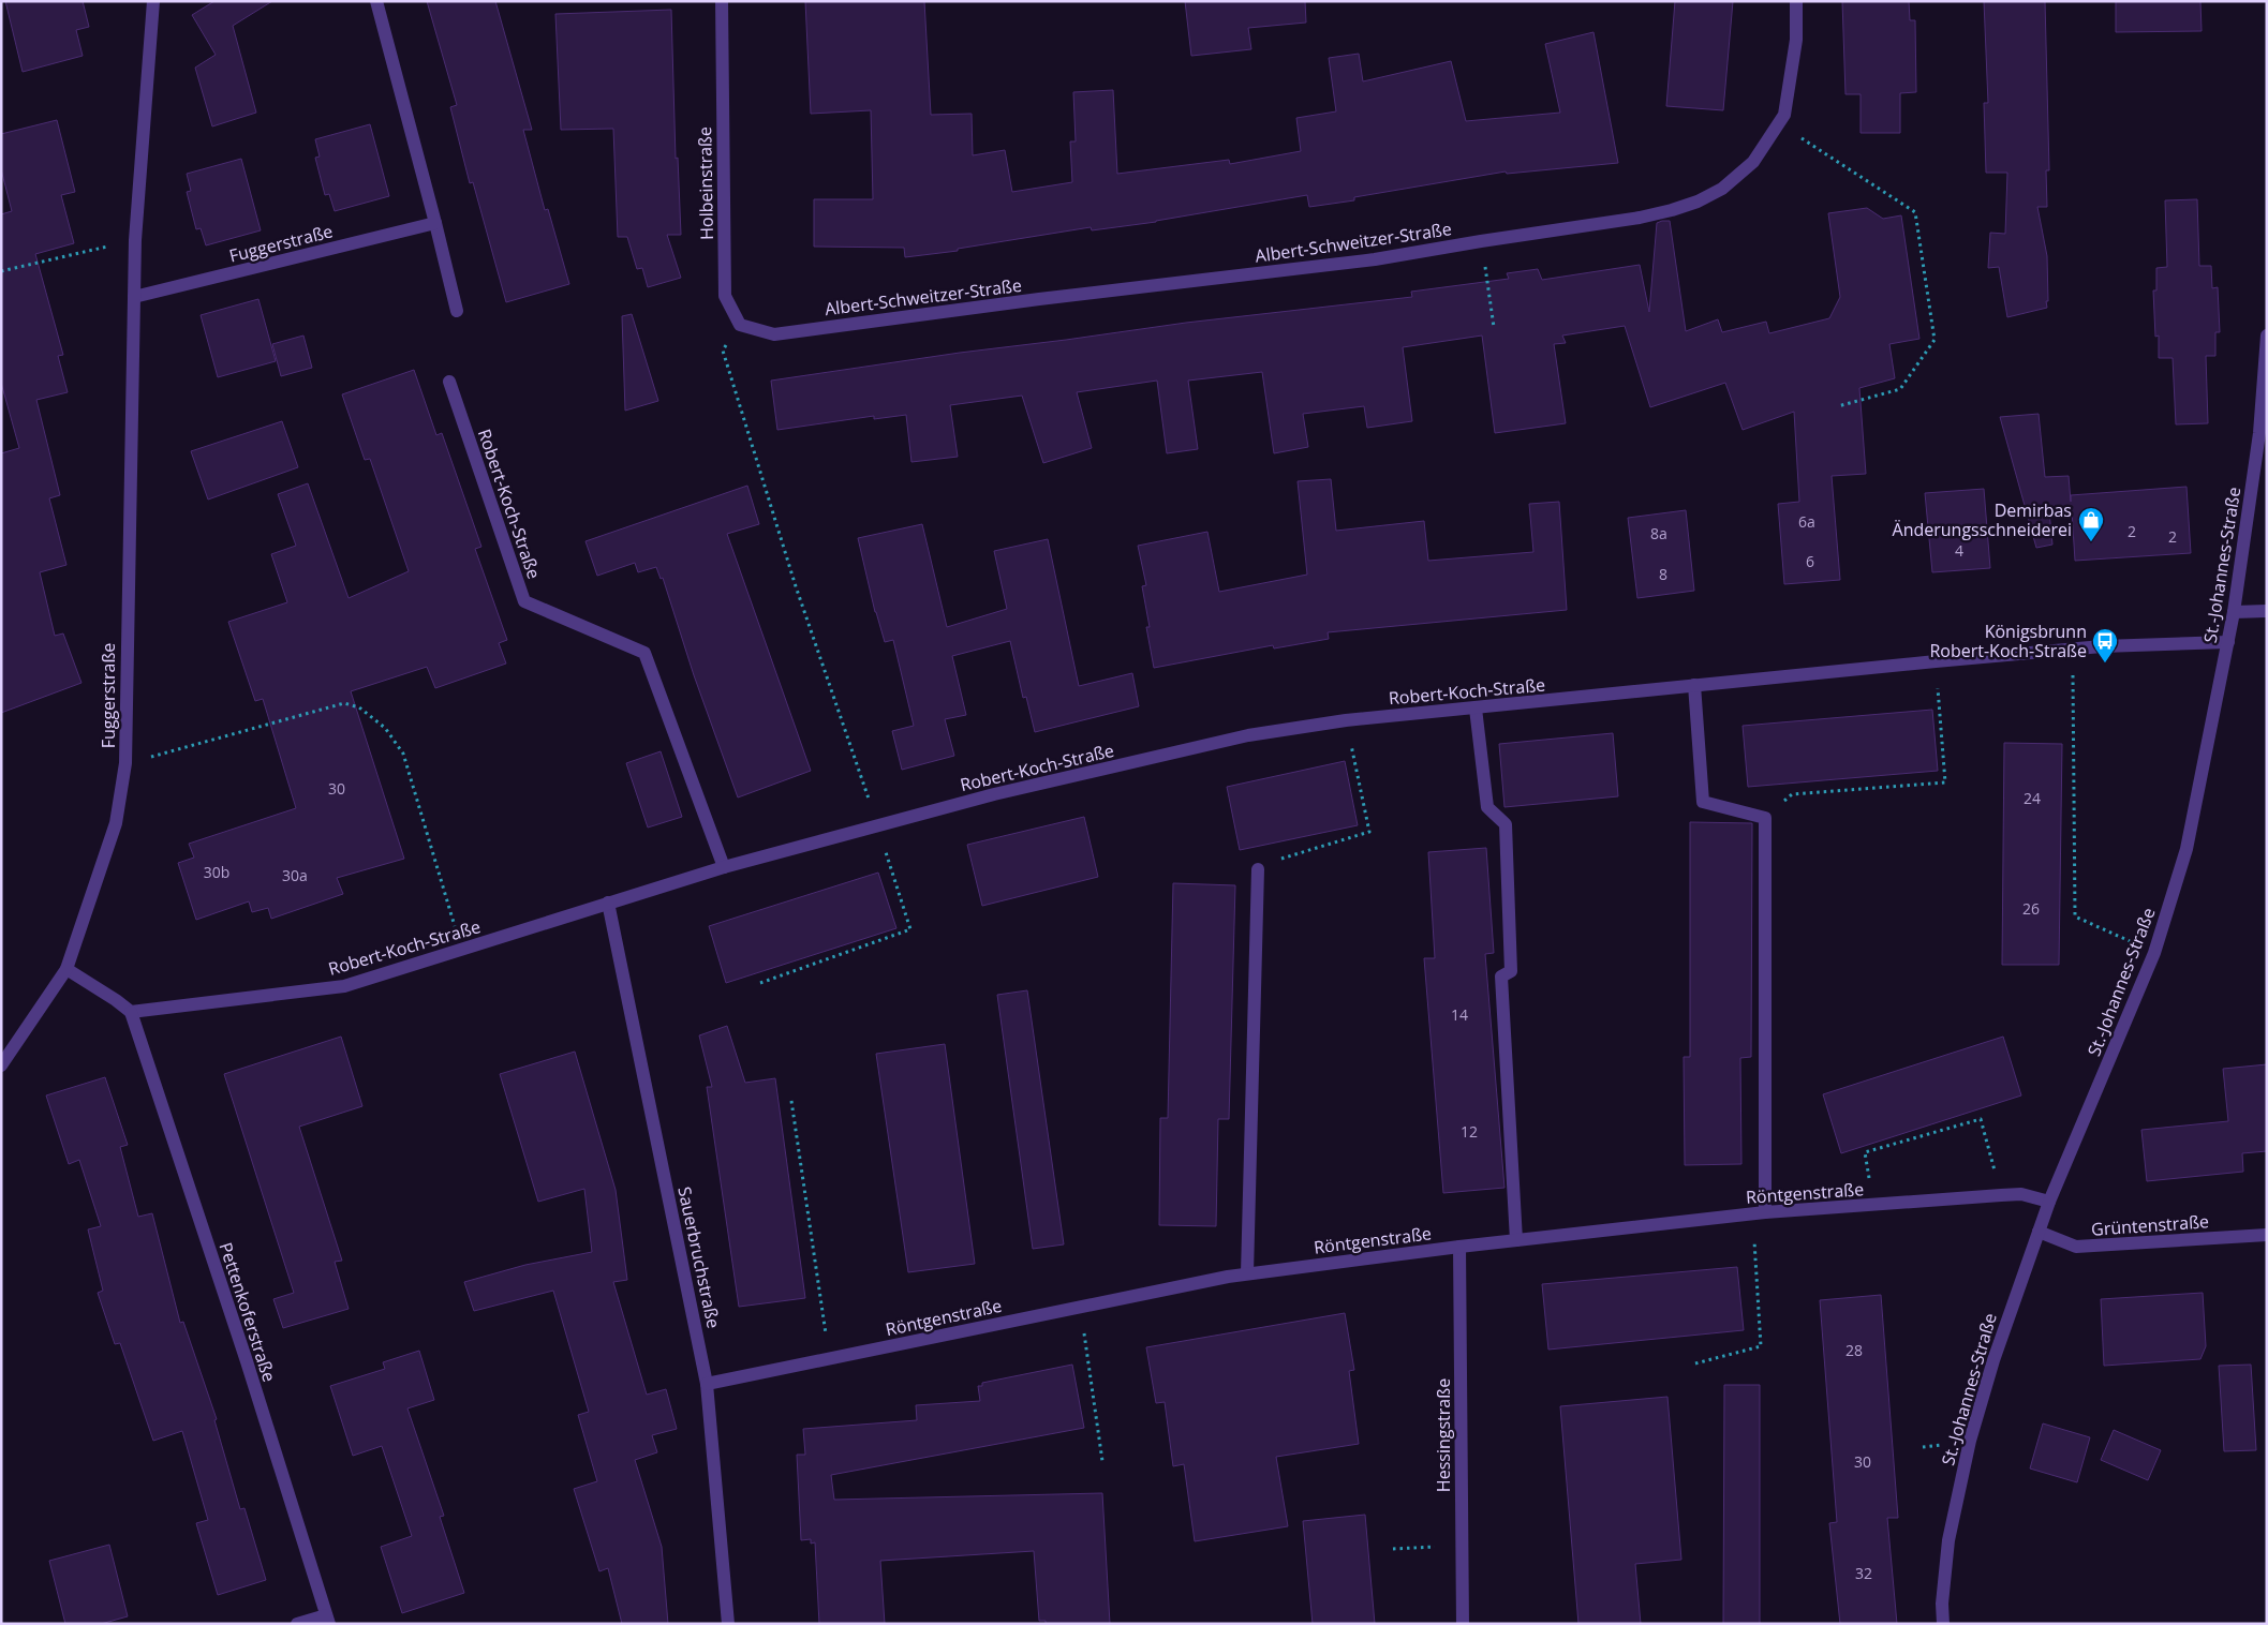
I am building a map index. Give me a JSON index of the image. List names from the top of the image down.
{
  "streets": {
    "street": [
      "Holbeinstraße",
      "Albert-Schweitzer-Straße",
      "Fuggerstraße",
      "Robert-Koch-Straße",
      "St.-Johannes-Straße",
      "Röntgenstraße",
      "Grüntenstraße",
      "Sauerbruchstraße",
      "Pettenkoferstraße",
      "Hessingstraße"
    ]
  },
  "crossings": [
    ["Holbeinstraße", "Albert-Schweitzer-Straße"],
    ["Robert-Koch-Straße", "St.-Johannes-Straße"],
    ["Robert-Koch-Straße", "Sauerbruchstraße"],
    ["Robert-Koch-Straße", "Pettenkoferstraße"],
    ["St.-Johannes-Straße", "Röntgenstraße"],
    ["St.-Johannes-Straße", "Grüntenstraße"],
    ["Röntgenstraße", "Sauerbruchstraße"],
    ["Röntgenstraße", "Hessingstraße"]
  ],
  "places": {
    "shop": ["Demirbas Änderungsschneiderei"],
    "bus stop": ["Königsbrunn Robert-Koch-Straße"]
  },
  "house_numbers": [
    "6a",
    "2",
    "8a",
    "2",
    "4",
    "6",
    "8",
    "30",
    "24",
    "30b",
    "30a",
    "26",
    "14",
    "12",
    "28",
    "30",
    "32"
  ]
}
